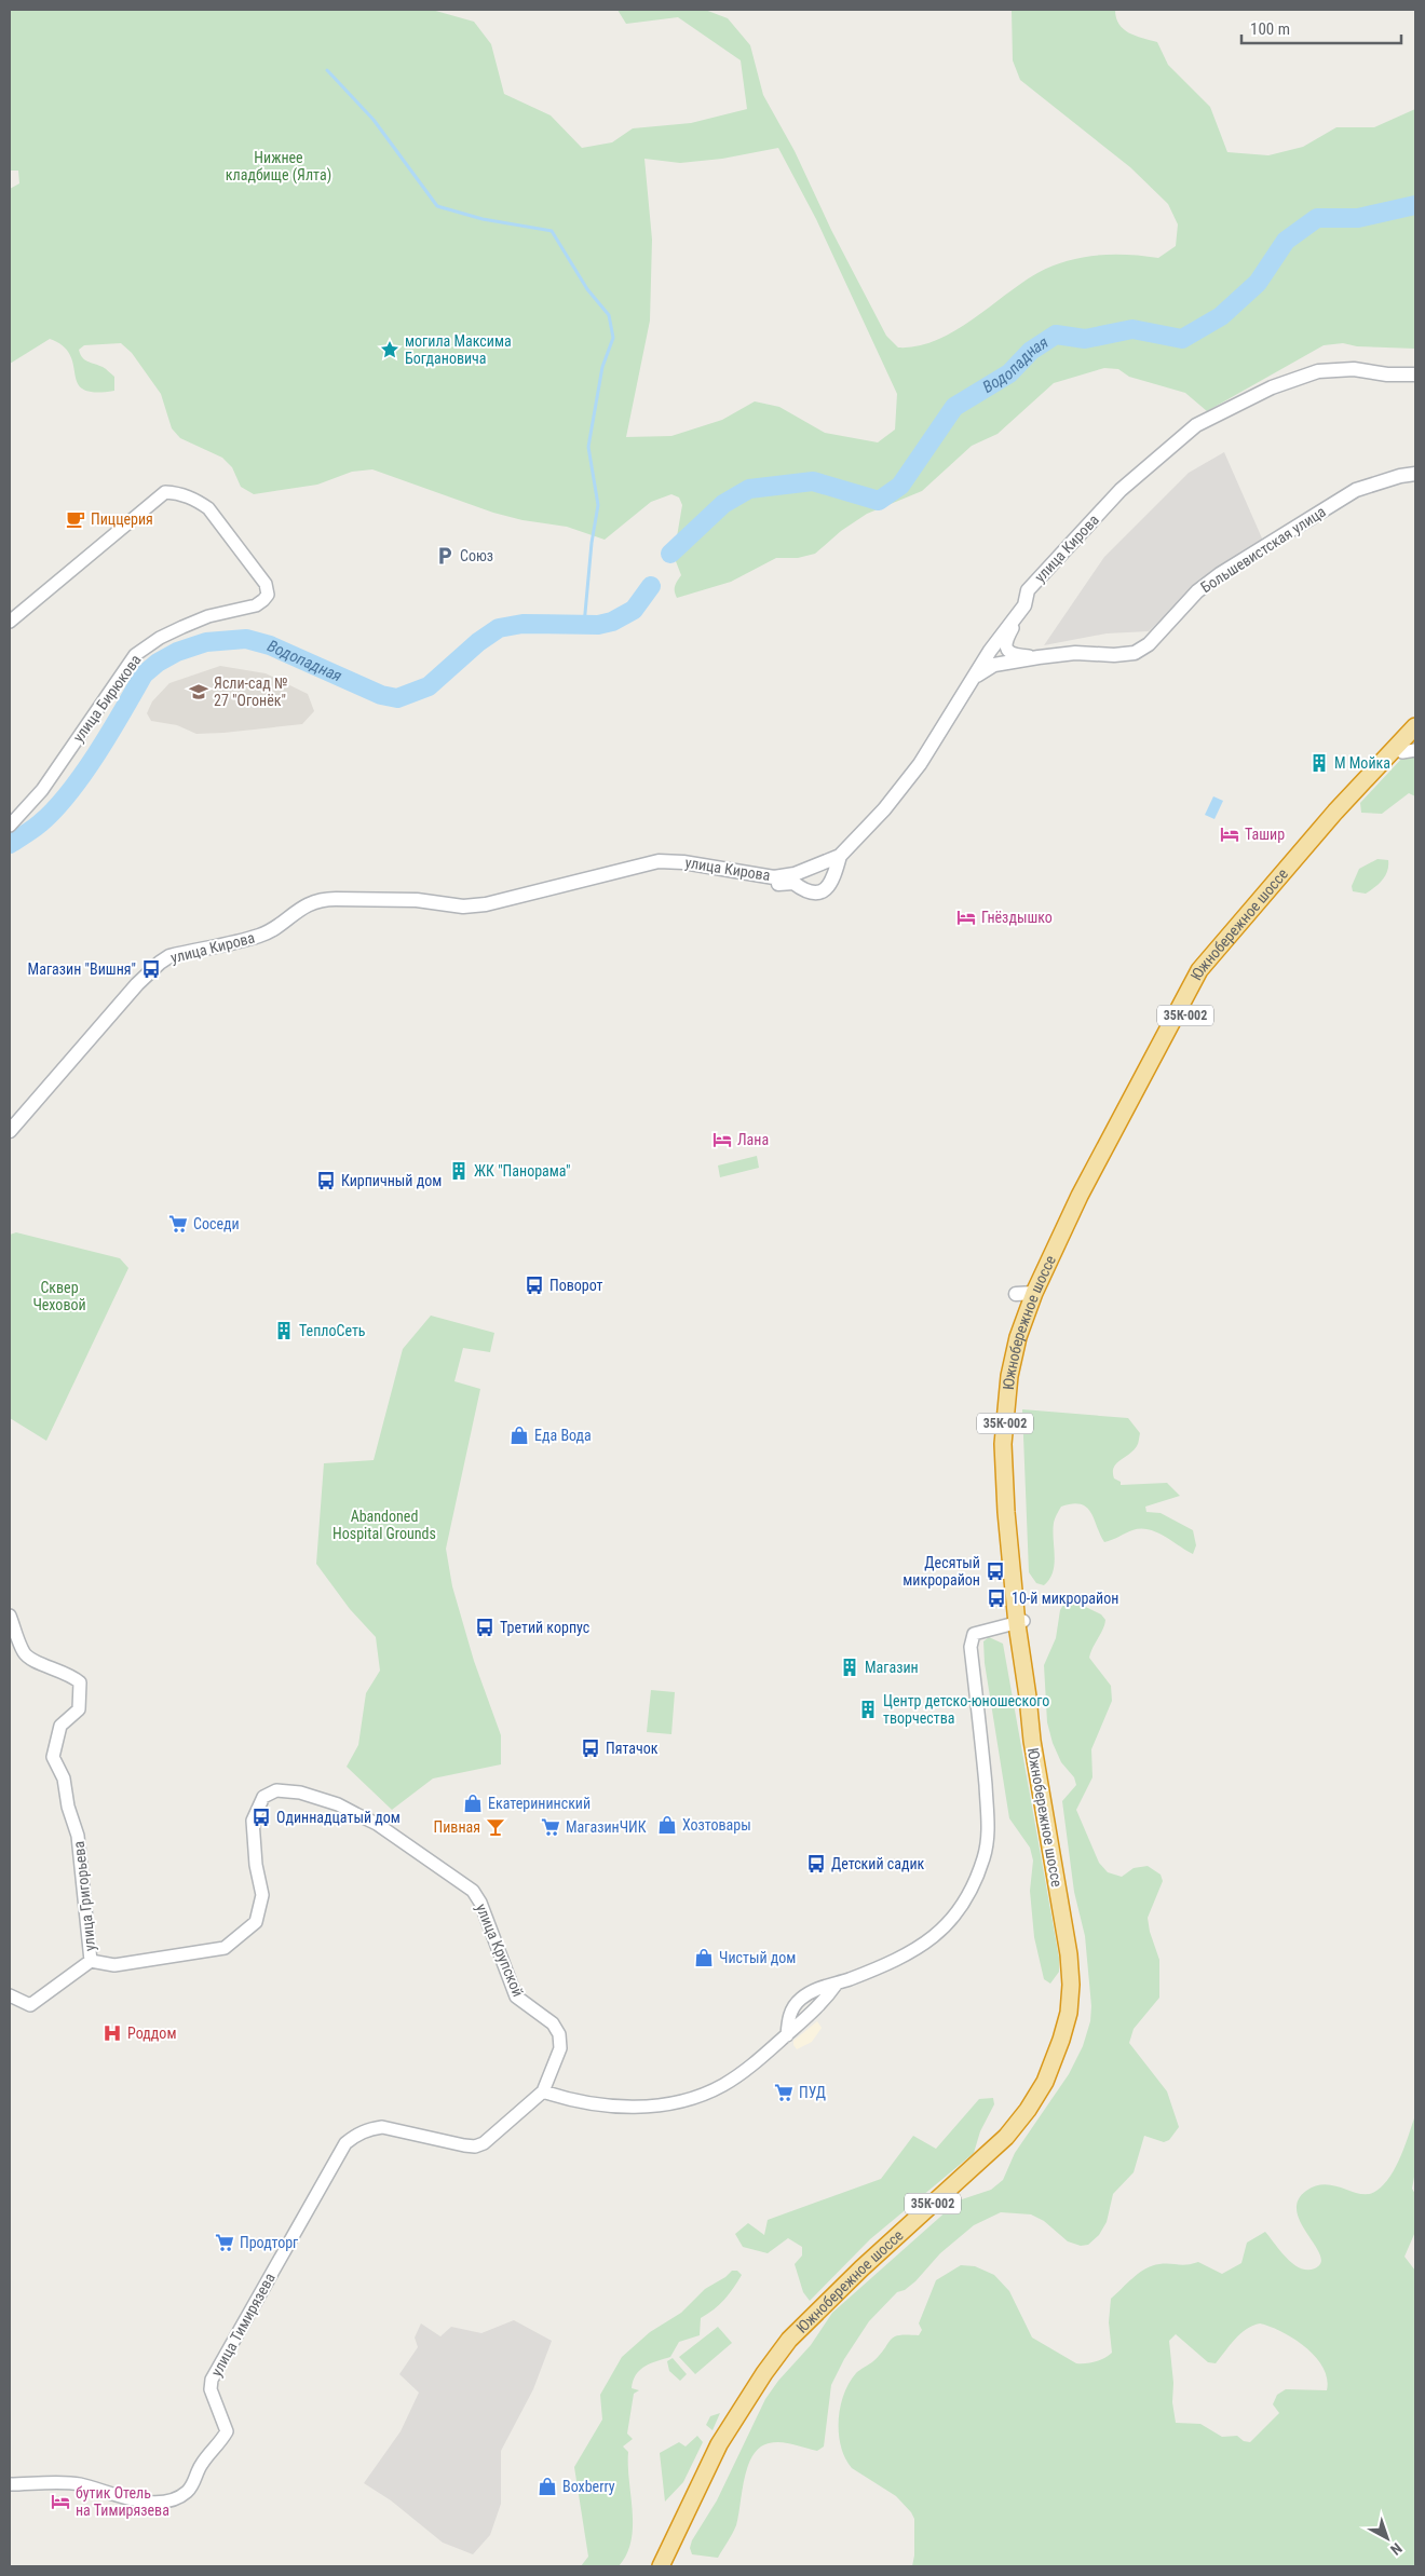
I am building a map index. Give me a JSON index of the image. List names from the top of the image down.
{
  "streets": {
    "highway": ["Южнобережное шоссе", "35К-002"],
    "main road": ["улица Кирова", "Большевистская улица"],
    "street": [
      "улица Бирюкова",
      "улица Григорьева",
      "улица Крупской",
      "улица Тимирязева"
    ]
  },
  "crossings": [
    ["улица Кирова", "Большевистская улица"],
    ["улица Григорьева", "улица Крупской"],
    ["улица Крупской", "улица Тимирязева"]
  ],
  "water": ["Водопадная"],
  "parks": ["Нижнее кладбище (Ялта)", "Сквер Чеховой", "Abandoned Hospital Grounds"],
  "places": {
    "place": ["могила Максима Богдановича"],
    "cafe": ["Пиццерия"],
    "parking": ["Союз"],
    "school or university": ["Ясли-сад № 27 \"Огонёк\""],
    "building": [
      "М Мойка",
      "ЖК \"Панорама\"",
      "ТеплоСеть",
      "Магазин",
      "Центр детско-юношеского творчества"
    ],
    "hotel": [
      "Ташир",
      "Гнёздышко",
      "Лана",
      "бутик Отель на Тимирязева"
    ],
    "bus stop": [
      "Магазин \"Вишня\"",
      "Кирпичный дом",
      "Поворот",
      "Десятый микрорайон",
      "10-й микрорайон",
      "Третий корпус",
      "Пятачок",
      "Одиннадцатый дом",
      "Детский садик"
    ],
    "supermarket": [
      "Соседи",
      "МагазинЧИК",
      "ПУД",
      "Продторг"
    ],
    "shop": [
      "Еда Вода",
      "Екатерининский",
      "Хозтовары",
      "Чистый дом",
      "Boxberry"
    ],
    "bar": ["Пивная"],
    "hospital": ["Роддом"]
  },
  "scale_bar": "100 m",
  "north": "bottom right"
}
